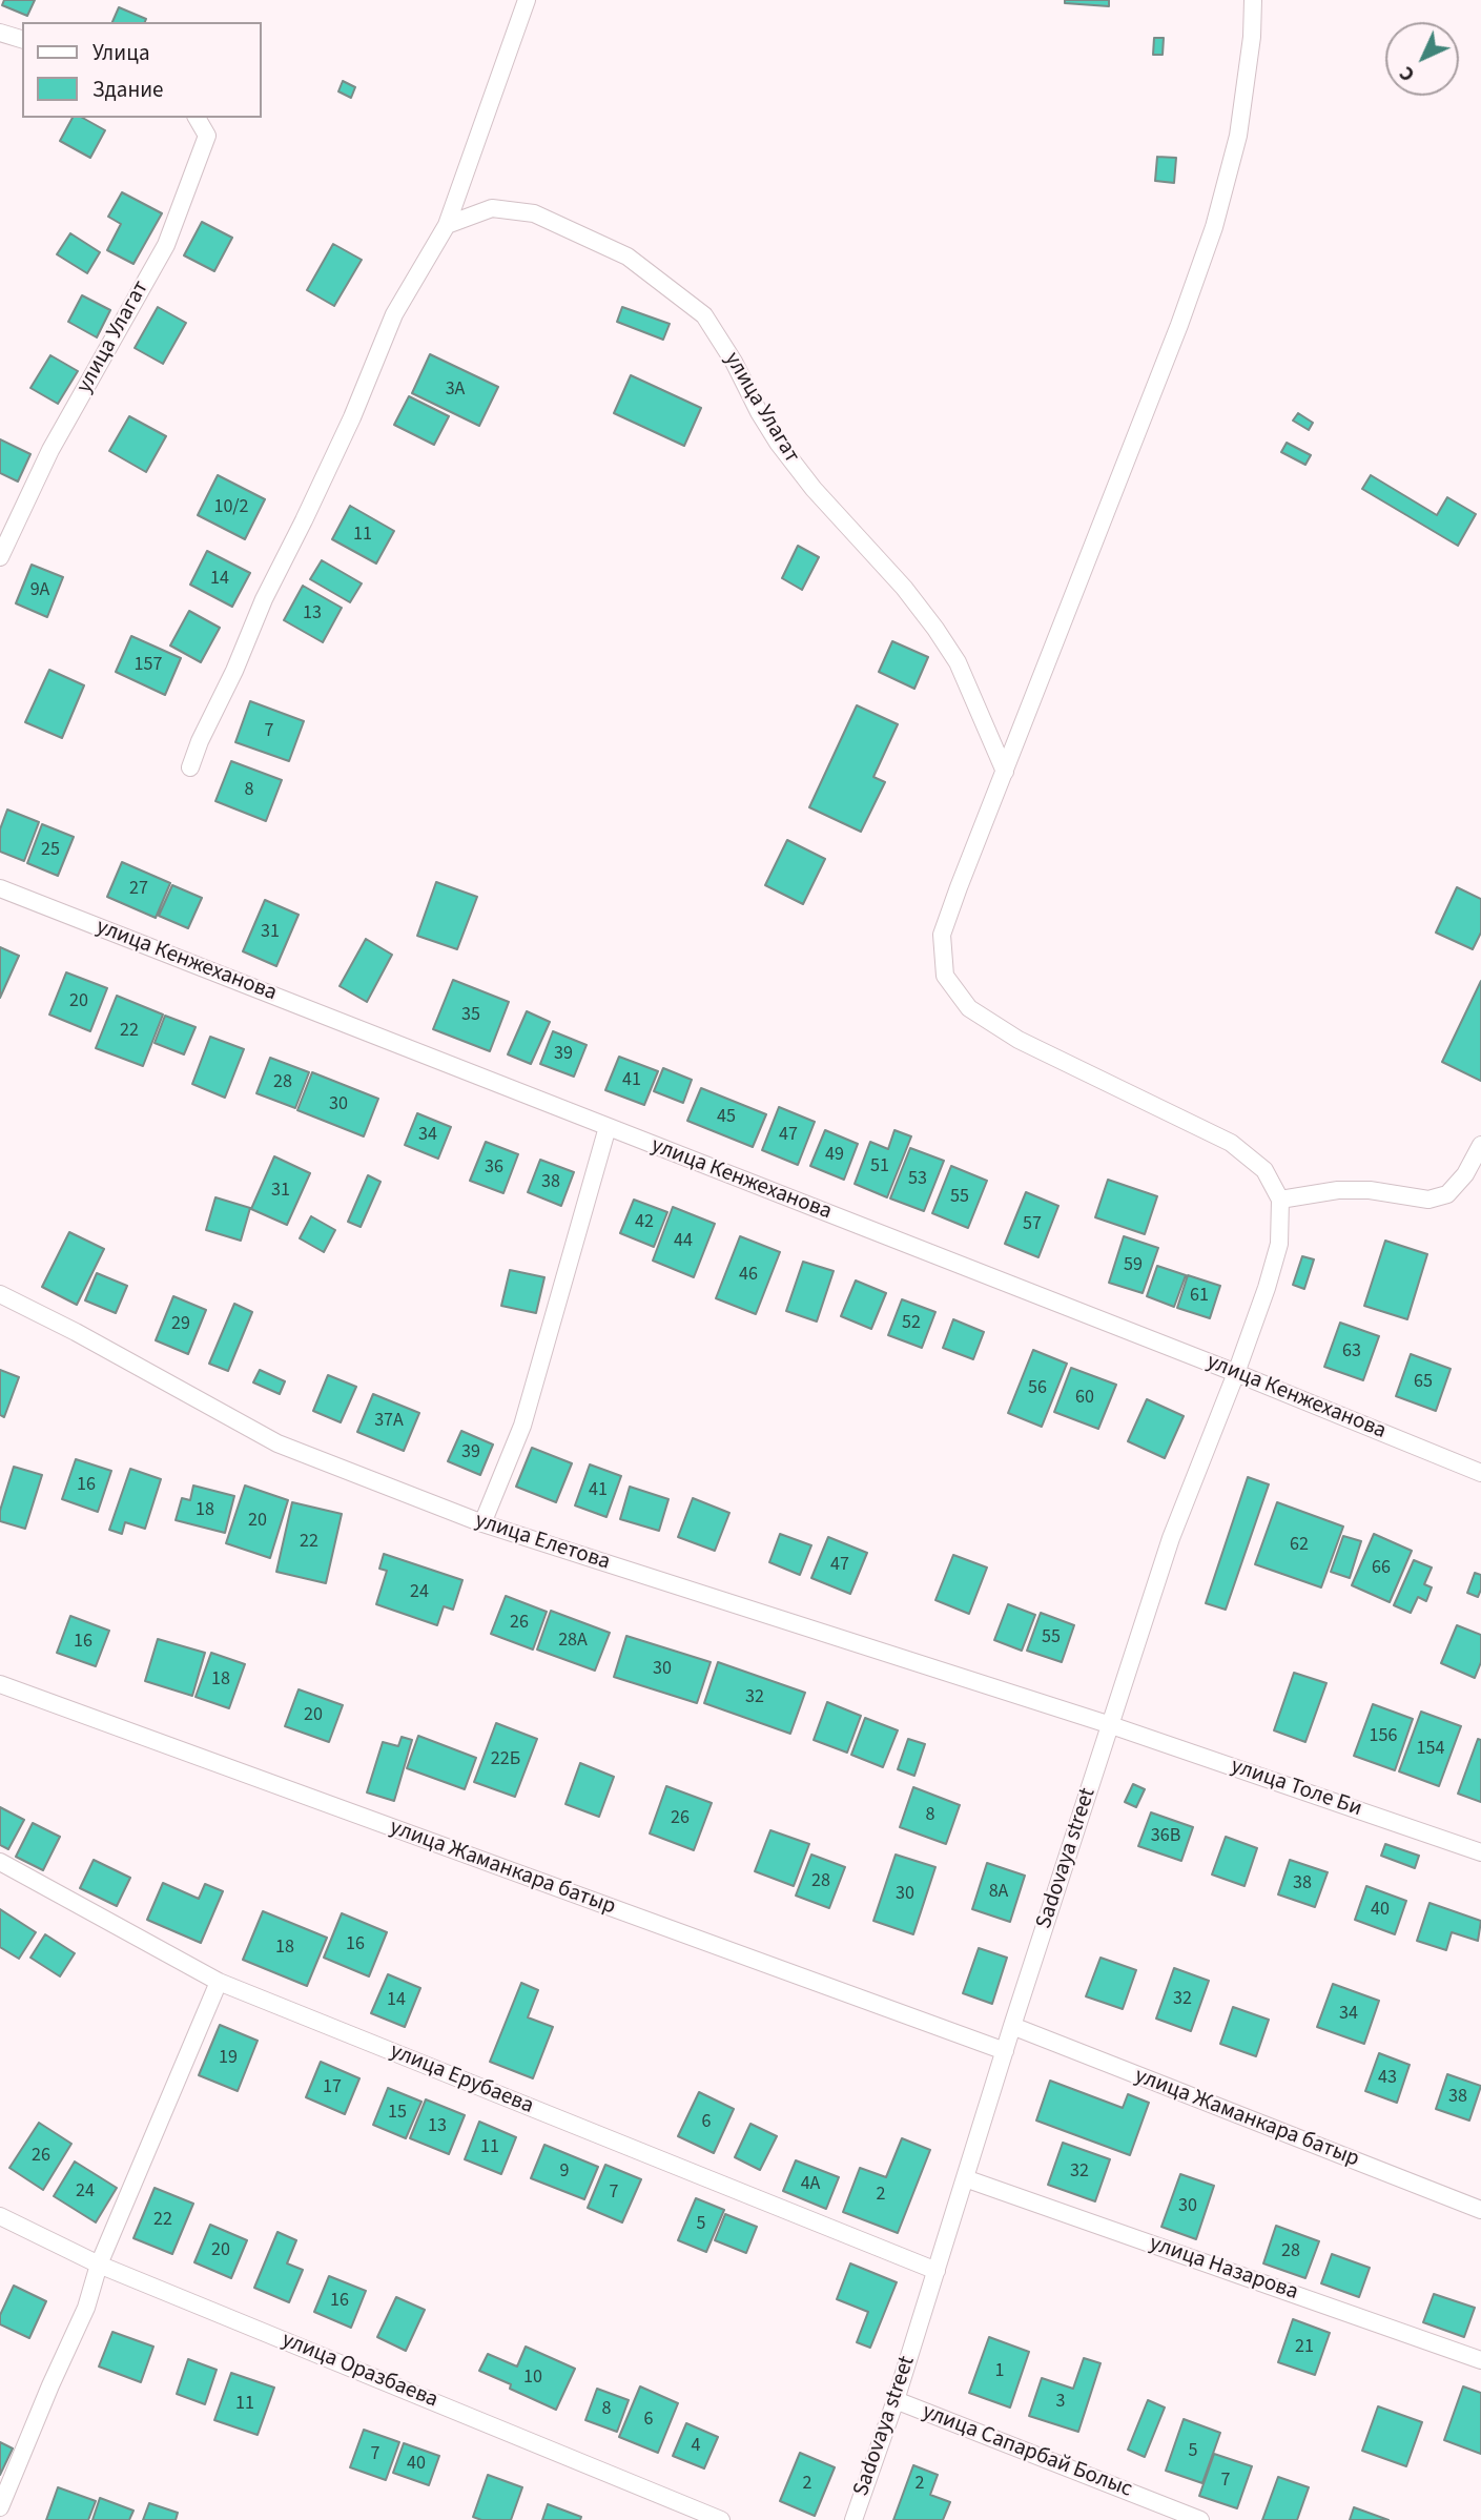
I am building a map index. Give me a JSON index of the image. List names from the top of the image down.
{
  "streets": {
    "street": [
      "улица Улагат",
      "улица Кенжеханова",
      "улица Елетова",
      "улица Толе Би",
      "Sadovaya street",
      "улица Жаманкара батыр",
      "улица Ерубаева",
      "улица Назарова",
      "улица Оразбаева",
      "улица Cапарбай Болыс"
    ]
  },
  "crossings": [
    ["улица Кенжеханова", "Sadovaya street"],
    ["улица Елетова", "улица Толе Би"],
    ["улица Елетова", "Sadovaya street"],
    ["улица Толе Би", "Sadovaya street"],
    ["Sadovaya street", "улица Жаманкара батыр"],
    ["Sadovaya street", "улица Ерубаева"],
    ["Sadovaya street", "улица Назарова"],
    ["Sadovaya street", "улица Cапарбай Болыс"]
  ],
  "house_numbers": [
    "3А",
    "10/2",
    "11",
    "14",
    "9А",
    "13",
    "157",
    "7",
    "8",
    "25",
    "27",
    "31",
    "20",
    "35",
    "22",
    "39",
    "41",
    "28",
    "30",
    "45",
    "34",
    "47",
    "49",
    "51",
    "36",
    "53",
    "38",
    "31",
    "55",
    "42",
    "57",
    "44",
    "59",
    "46",
    "61",
    "52",
    "29",
    "63",
    "65",
    "56",
    "60",
    "37А",
    "39",
    "16",
    "41",
    "18",
    "20",
    "22",
    "62",
    "47",
    "66",
    "24",
    "26",
    "55",
    "28А",
    "16",
    "30",
    "18",
    "32",
    "20",
    "156",
    "154",
    "22Б",
    "8",
    "26",
    "36В",
    "28",
    "38",
    "8А",
    "30",
    "40",
    "16",
    "18",
    "32",
    "14",
    "34",
    "19",
    "43",
    "17",
    "38",
    "15",
    "6",
    "13",
    "11",
    "26",
    "9",
    "32",
    "4А",
    "24",
    "7",
    "2",
    "30",
    "22",
    "5",
    "20",
    "28",
    "16",
    "21",
    "1",
    "10",
    "3",
    "11",
    "8",
    "6",
    "4",
    "5",
    "7",
    "40",
    "7",
    "2",
    "2"
  ],
  "legend": ["Улица", "Здание"],
  "north": "bottom left"
}
